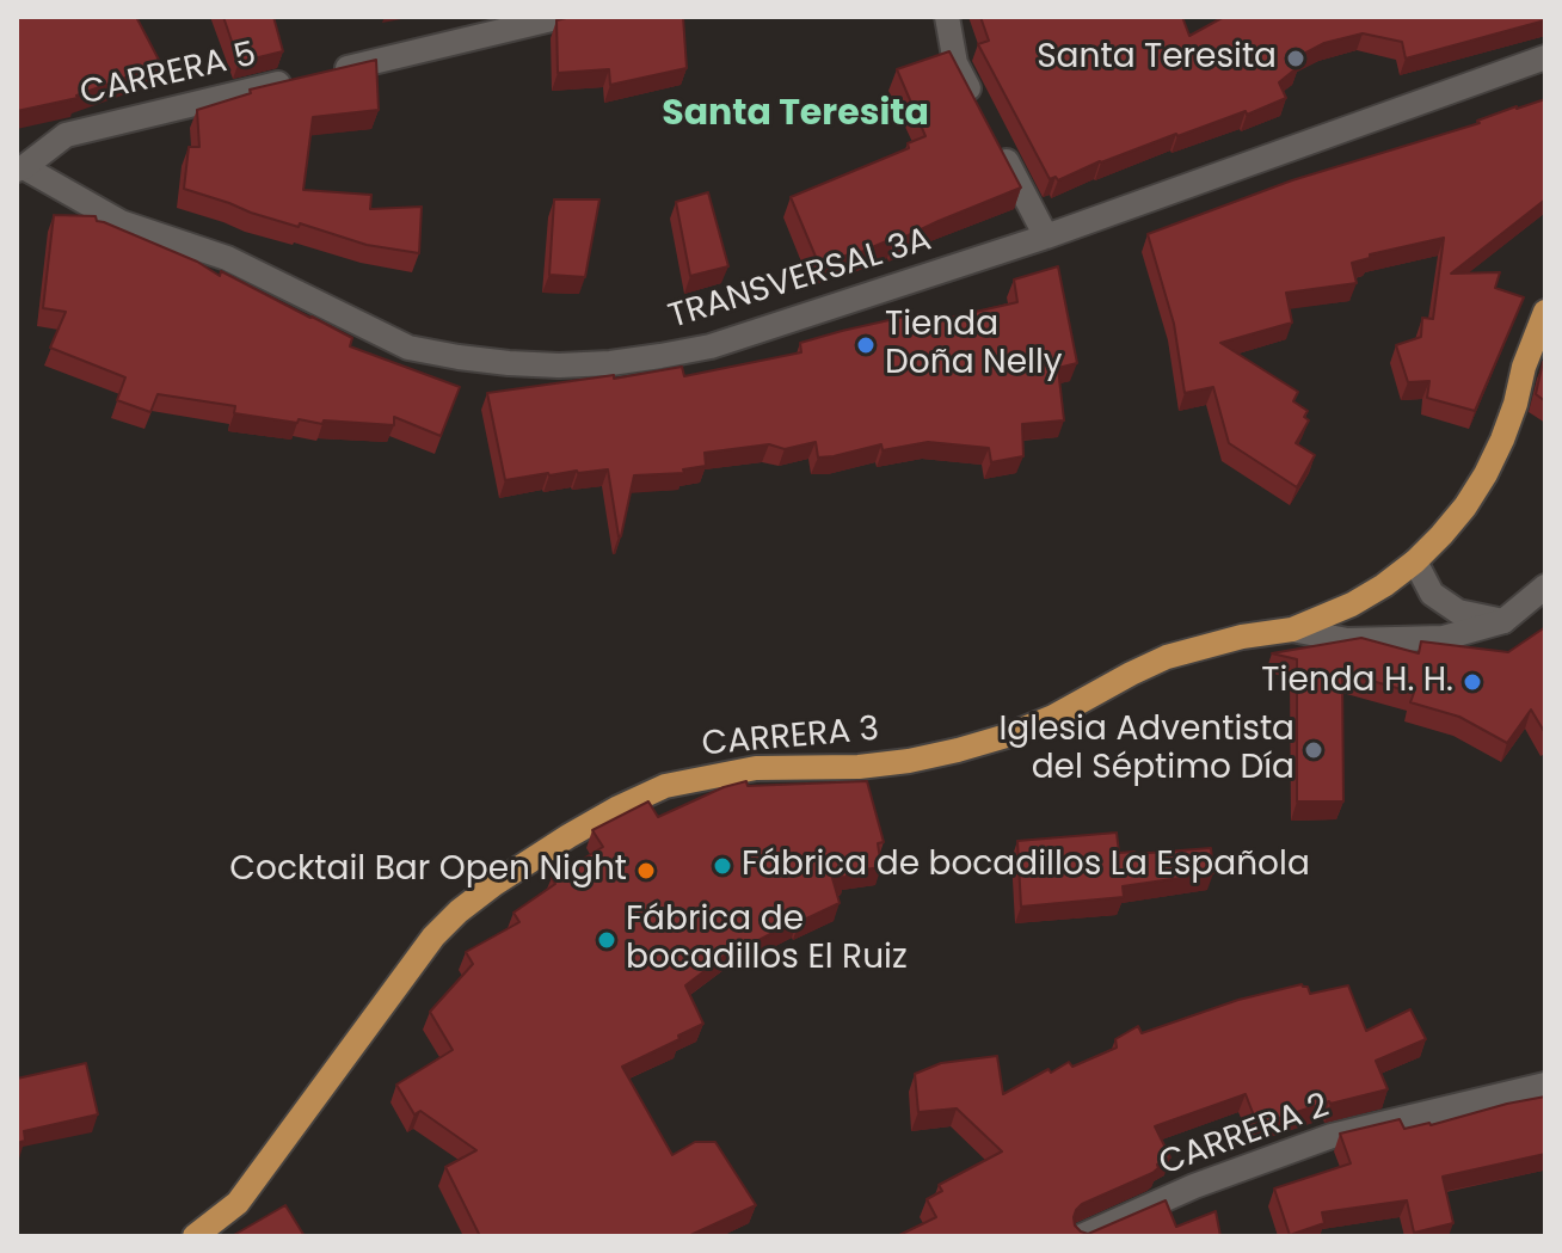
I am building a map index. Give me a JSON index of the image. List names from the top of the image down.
{
  "streets": {
    "main road": ["CARRERA 3"],
    "street": ["CARRERA 5", "TRANSVERSAL 3A", "CARRERA 2"]
  },
  "crossings": [
    ["CARRERA 5", "TRANSVERSAL 3A"]
  ],
  "districts": ["Santa Teresita"],
  "places": [
    "Santa Teresita",
    "Tienda Doña Nelly",
    "Tienda H. H.",
    "Iglesia Adventista del Séptimo Día",
    "Fábrica de bocadillos La Española",
    "Cocktail Bar Open Night",
    "Fábrica de bocadillos El Ruiz"
  ]
}
